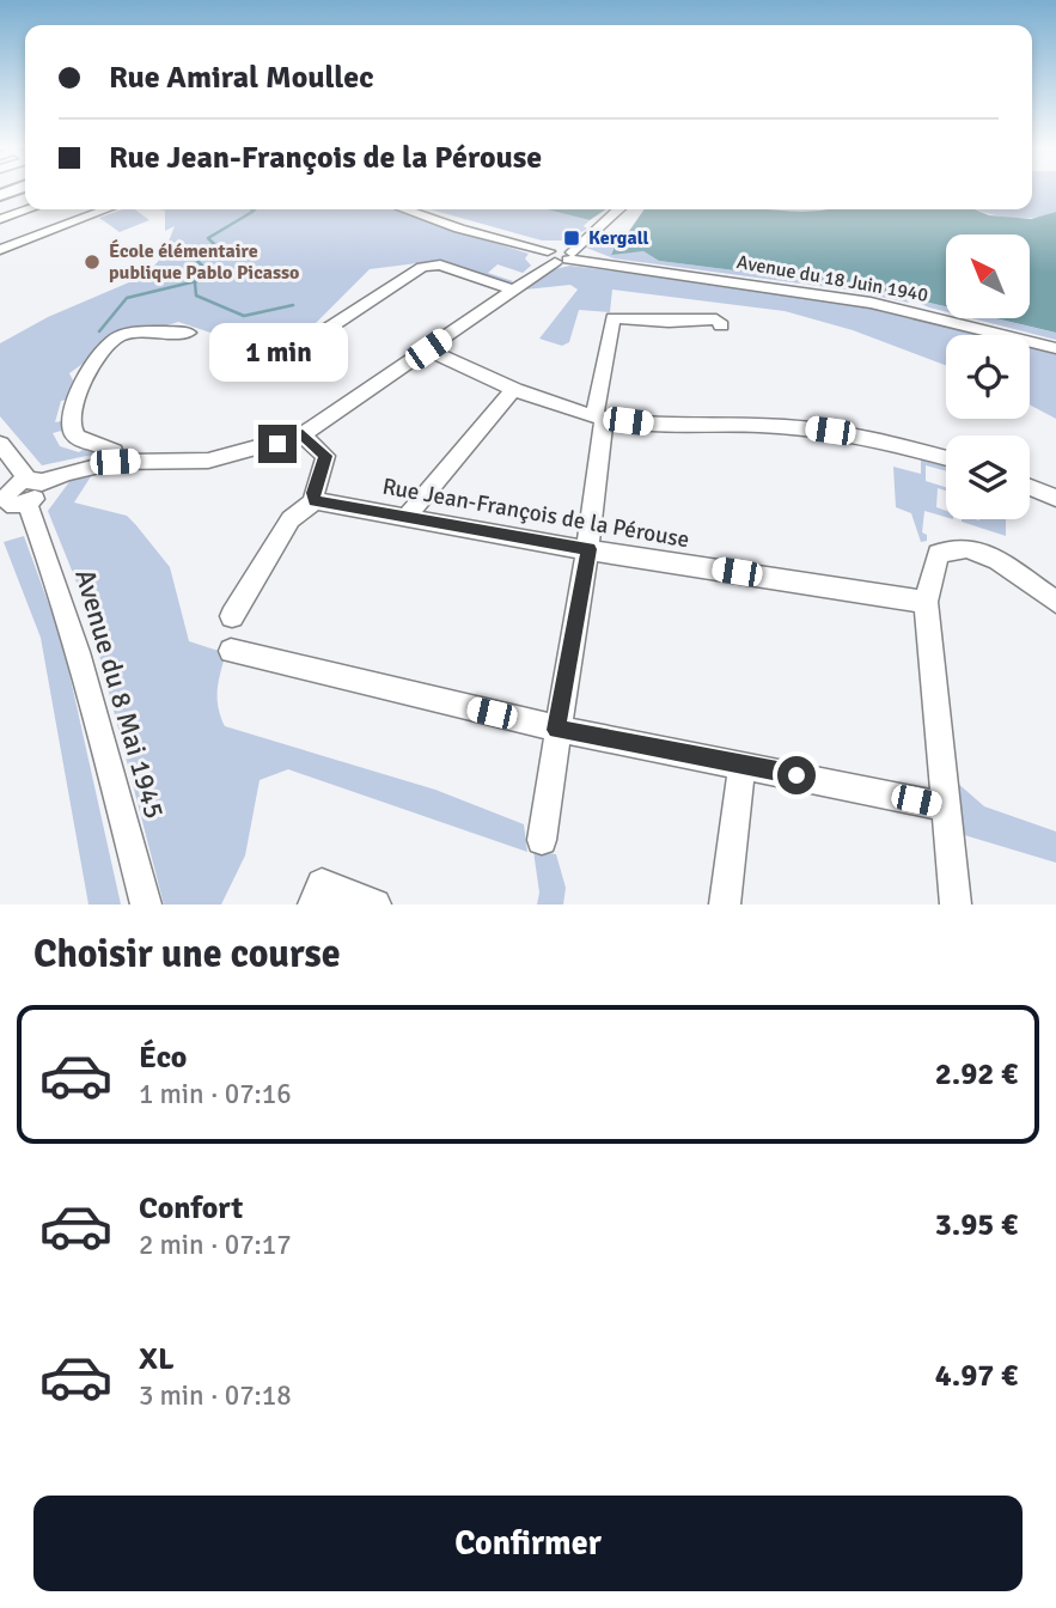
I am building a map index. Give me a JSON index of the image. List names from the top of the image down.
{
  "streets": {
    "street": ["Avenue du 18 Juin 1940", "Rue Jean-François de la Pérouse", "Avenue du 8 Mai 1945"]
  },
  "places": {
    "transit": ["Kergall"],
    "other": ["École élémentaire publique Pablo Picasso"]
  },
  "north": "top left",
  "page": {
    "banner": ["Rue Amiral Moullec", "Rue Jean-François de la Pérouse"],
    "bubble": "1 min",
    "heading": "Choisir une course",
    "list": [
      {
        "name": "Éco",
        "note": "1 min · 07:16",
        "value": "2.92 €"
      },
      {
        "name": "Confort",
        "note": "2 min · 07:17",
        "value": "3.95 €"
      },
      {
        "name": "XL",
        "note": "3 min · 07:18",
        "value": "4.97 €"
      }
    ],
    "buttons": "Confirmer"
  }
}
